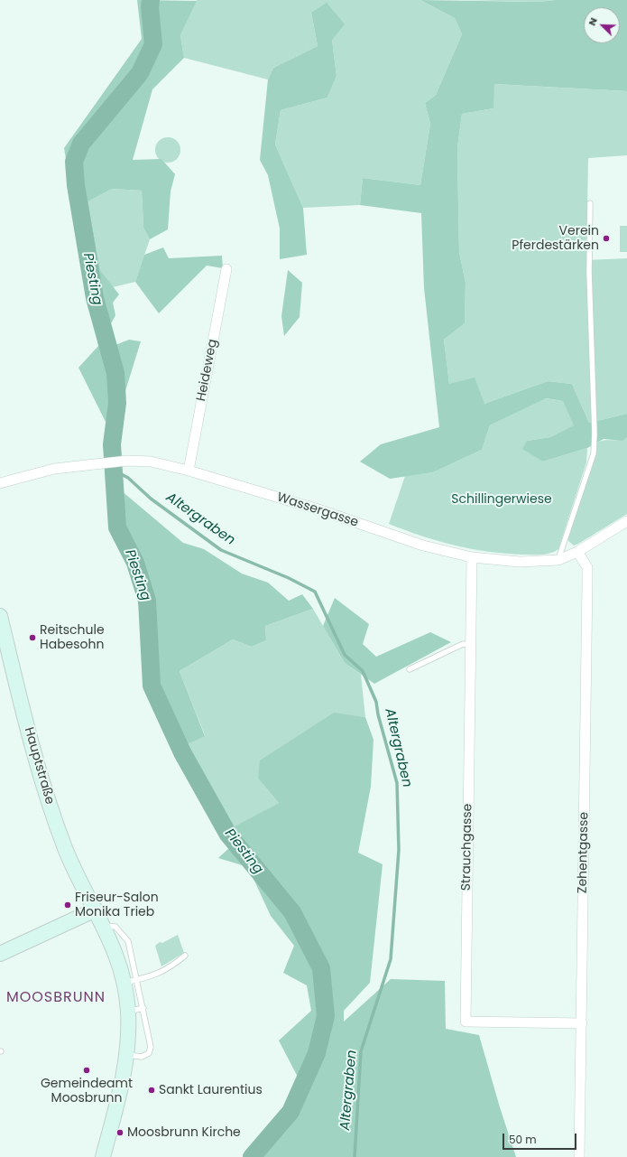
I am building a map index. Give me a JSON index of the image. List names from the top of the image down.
{
  "streets": {
    "main road": ["Hauptstraße"],
    "street": [
      "Heideweg",
      "Wassergasse",
      "Strauchgasse",
      "Zehentgasse"
    ]
  },
  "crossings": [
    ["Heideweg", "Wassergasse"],
    ["Wassergasse", "Strauchgasse"],
    ["Wassergasse", "Zehentgasse"],
    ["Strauchgasse", "Zehentgasse"]
  ],
  "districts": ["MOOSBRUNN"],
  "water": ["Piesting", "Altergraben"],
  "parks": ["Schillingerwiese"],
  "places": [
    "Verein Pferdestärken",
    "Reitschule Habesohn",
    "Friseur-Salon Monika Trieb",
    "Gemeindeamt Moosbrunn",
    "Sankt Laurentius",
    "Moosbrunn Kirche"
  ],
  "scale_bar": "50 m",
  "north": "top left"
}
